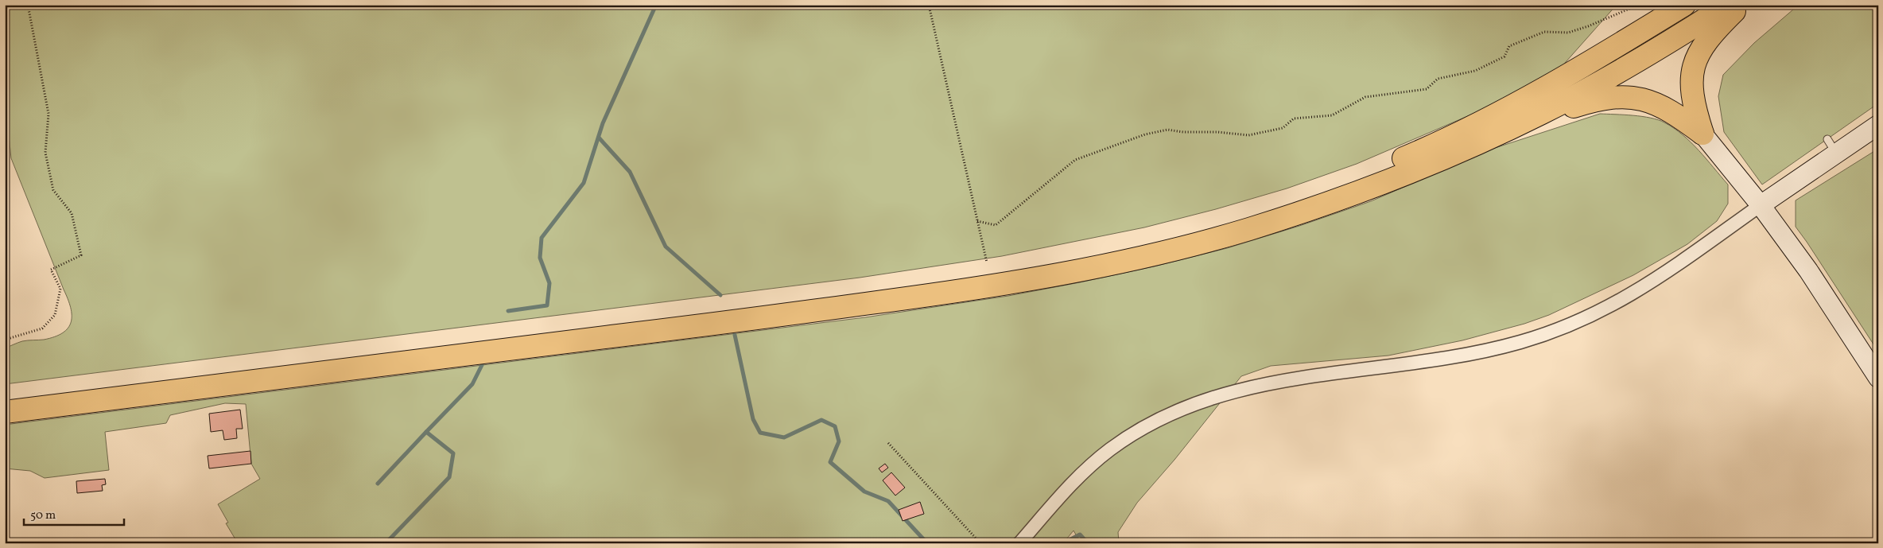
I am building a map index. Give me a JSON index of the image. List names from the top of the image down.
{
  "scale_bar": "50 m"
}
